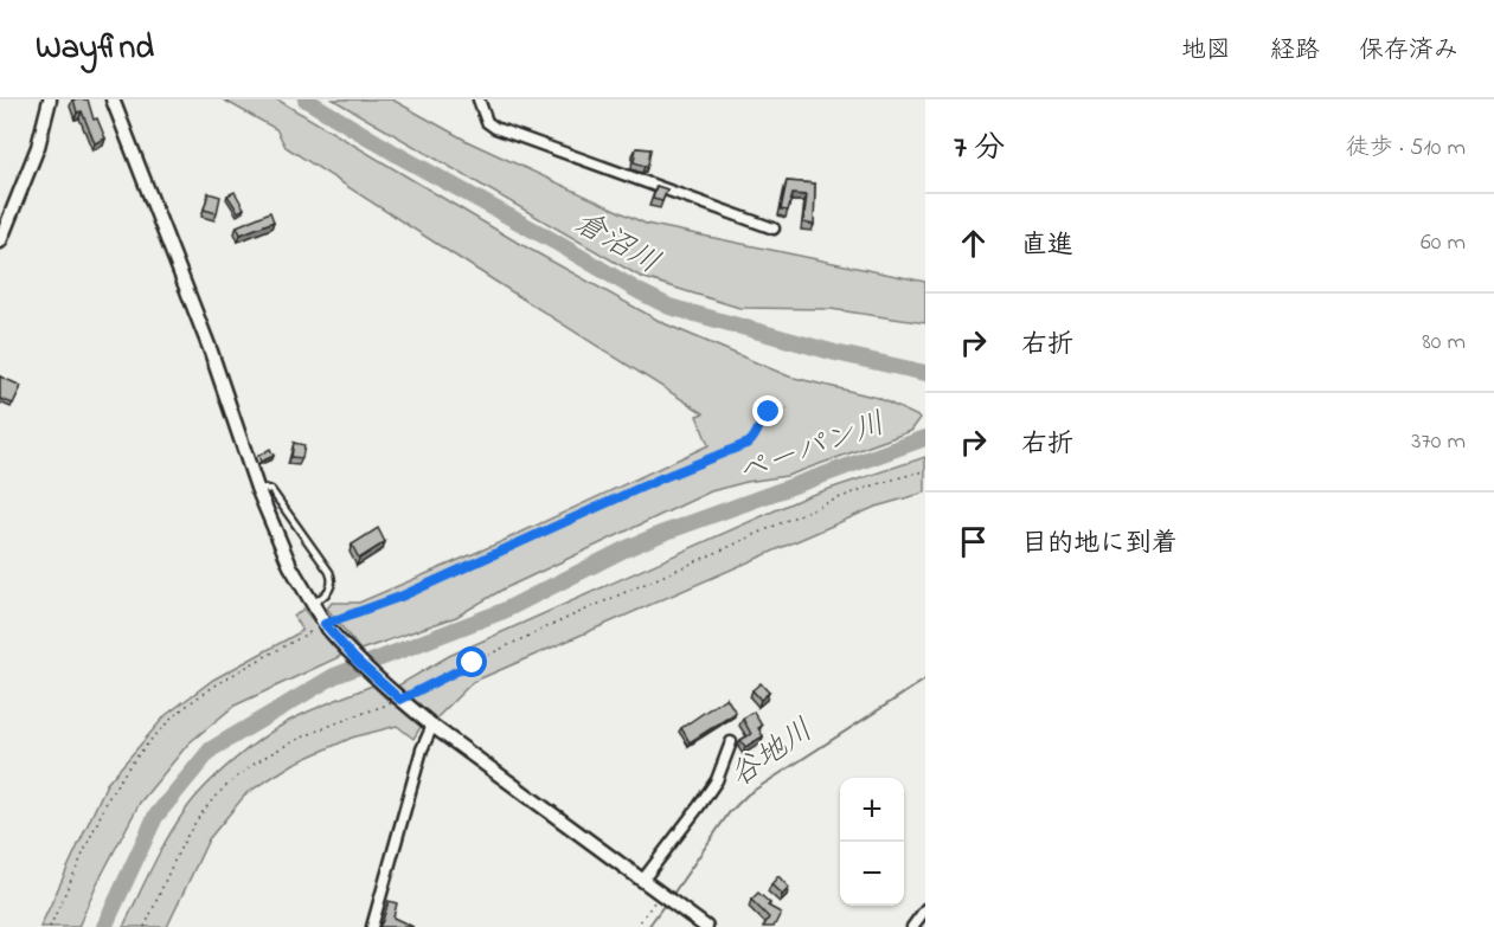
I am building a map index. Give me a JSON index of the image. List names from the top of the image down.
{
  "water": ["倉沼川", "ペーパン川", "谷地川"],
  "page": {
    "header": "Wayfind",
    "nav": ["地図", "経路", "保存済み"],
    "heading": ["7 分", "徒歩 · 510 m"],
    "list": [
      ["直進", "60 m"],
      ["右折", "80 m"],
      ["右折", "370 m"],
      "目的地に到着"
    ],
    "map_buttons": ["+", "−"]
  }
}
